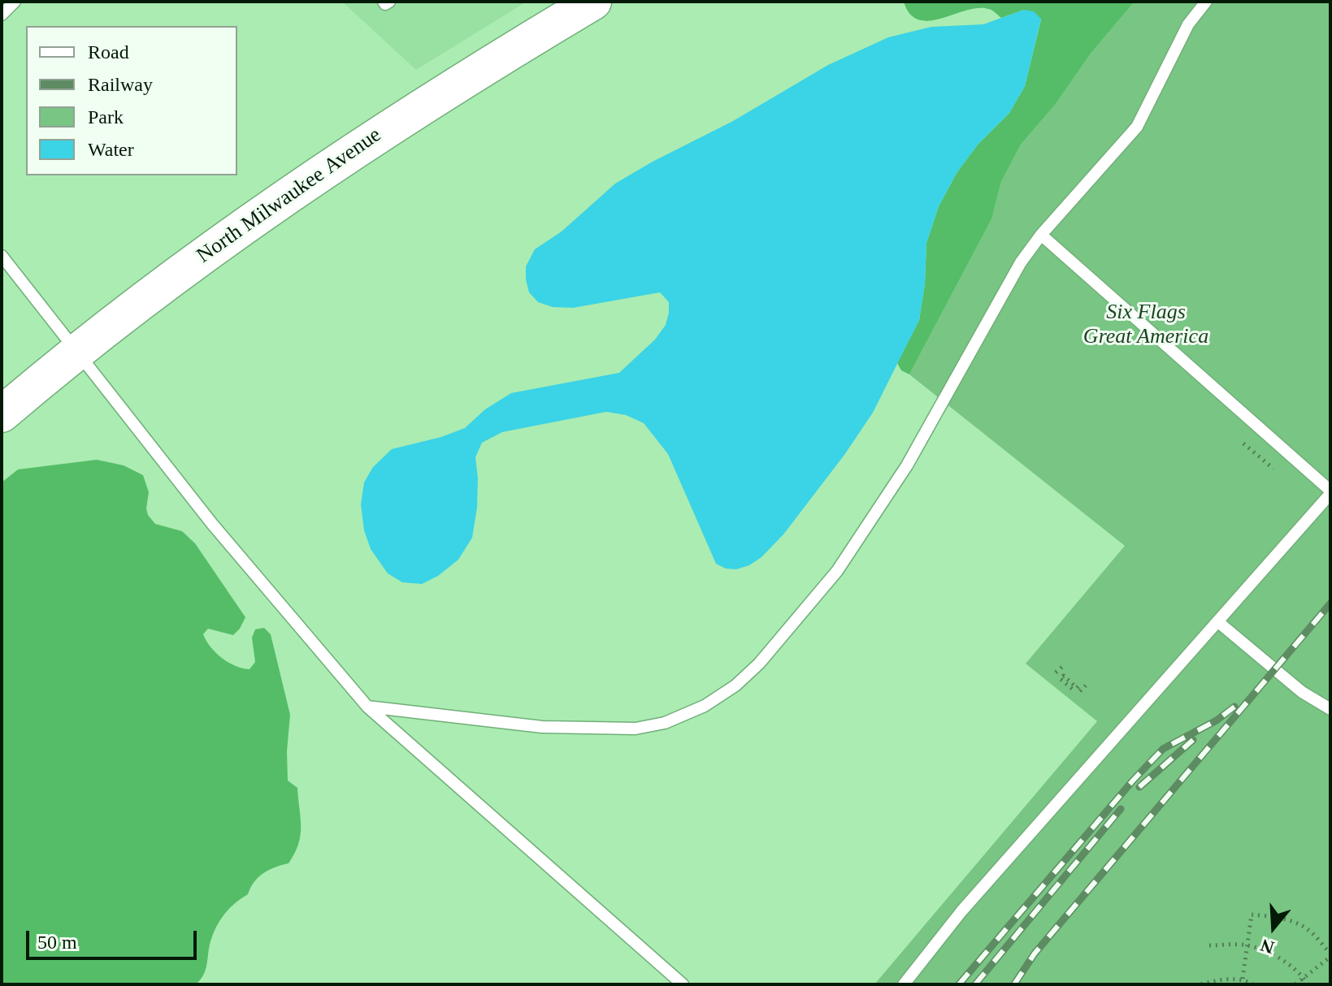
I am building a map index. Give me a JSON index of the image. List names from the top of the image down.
{
  "streets": {
    "main road": ["North Milwaukee Avenue"]
  },
  "parks": ["Six Flags Great America"],
  "legend": [
    "Road",
    "Railway",
    "Park",
    "Water"
  ],
  "scale_bar": "50 m",
  "north": "bottom"
}
